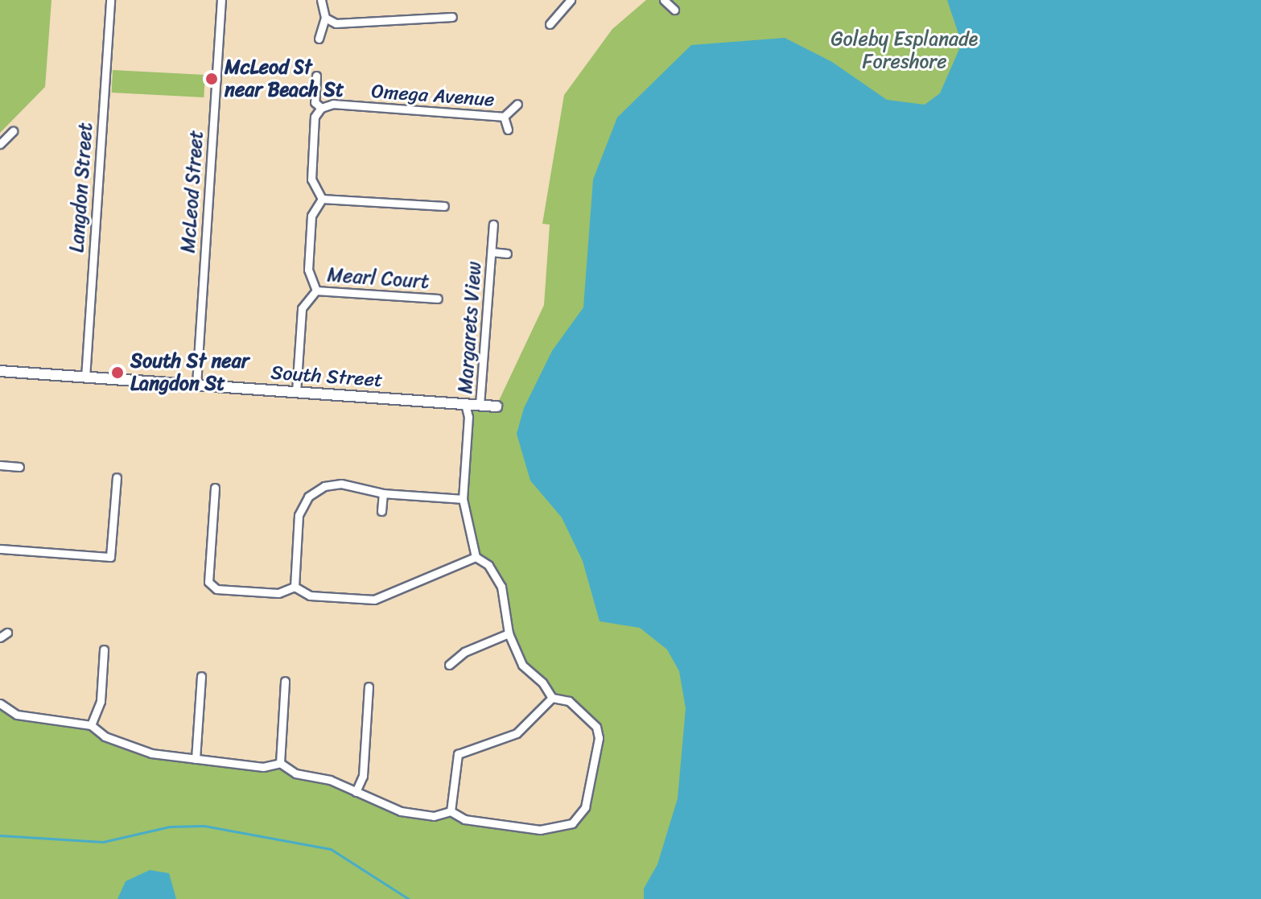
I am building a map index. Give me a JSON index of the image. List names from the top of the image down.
{
  "streets": {
    "street": [
      "Omega Avenue",
      "Langdon Street",
      "McLeod Street",
      "Mearl Court",
      "Margarets View",
      "South Street"
    ]
  },
  "crossings": [
    ["Langdon Street", "South Street"],
    ["McLeod Street", "South Street"],
    ["Margarets View", "South Street"]
  ],
  "parks": ["Goleby Esplanade Foreshore"],
  "places": ["McLeod St near Beach St", "South St near Langdon St"]
}
